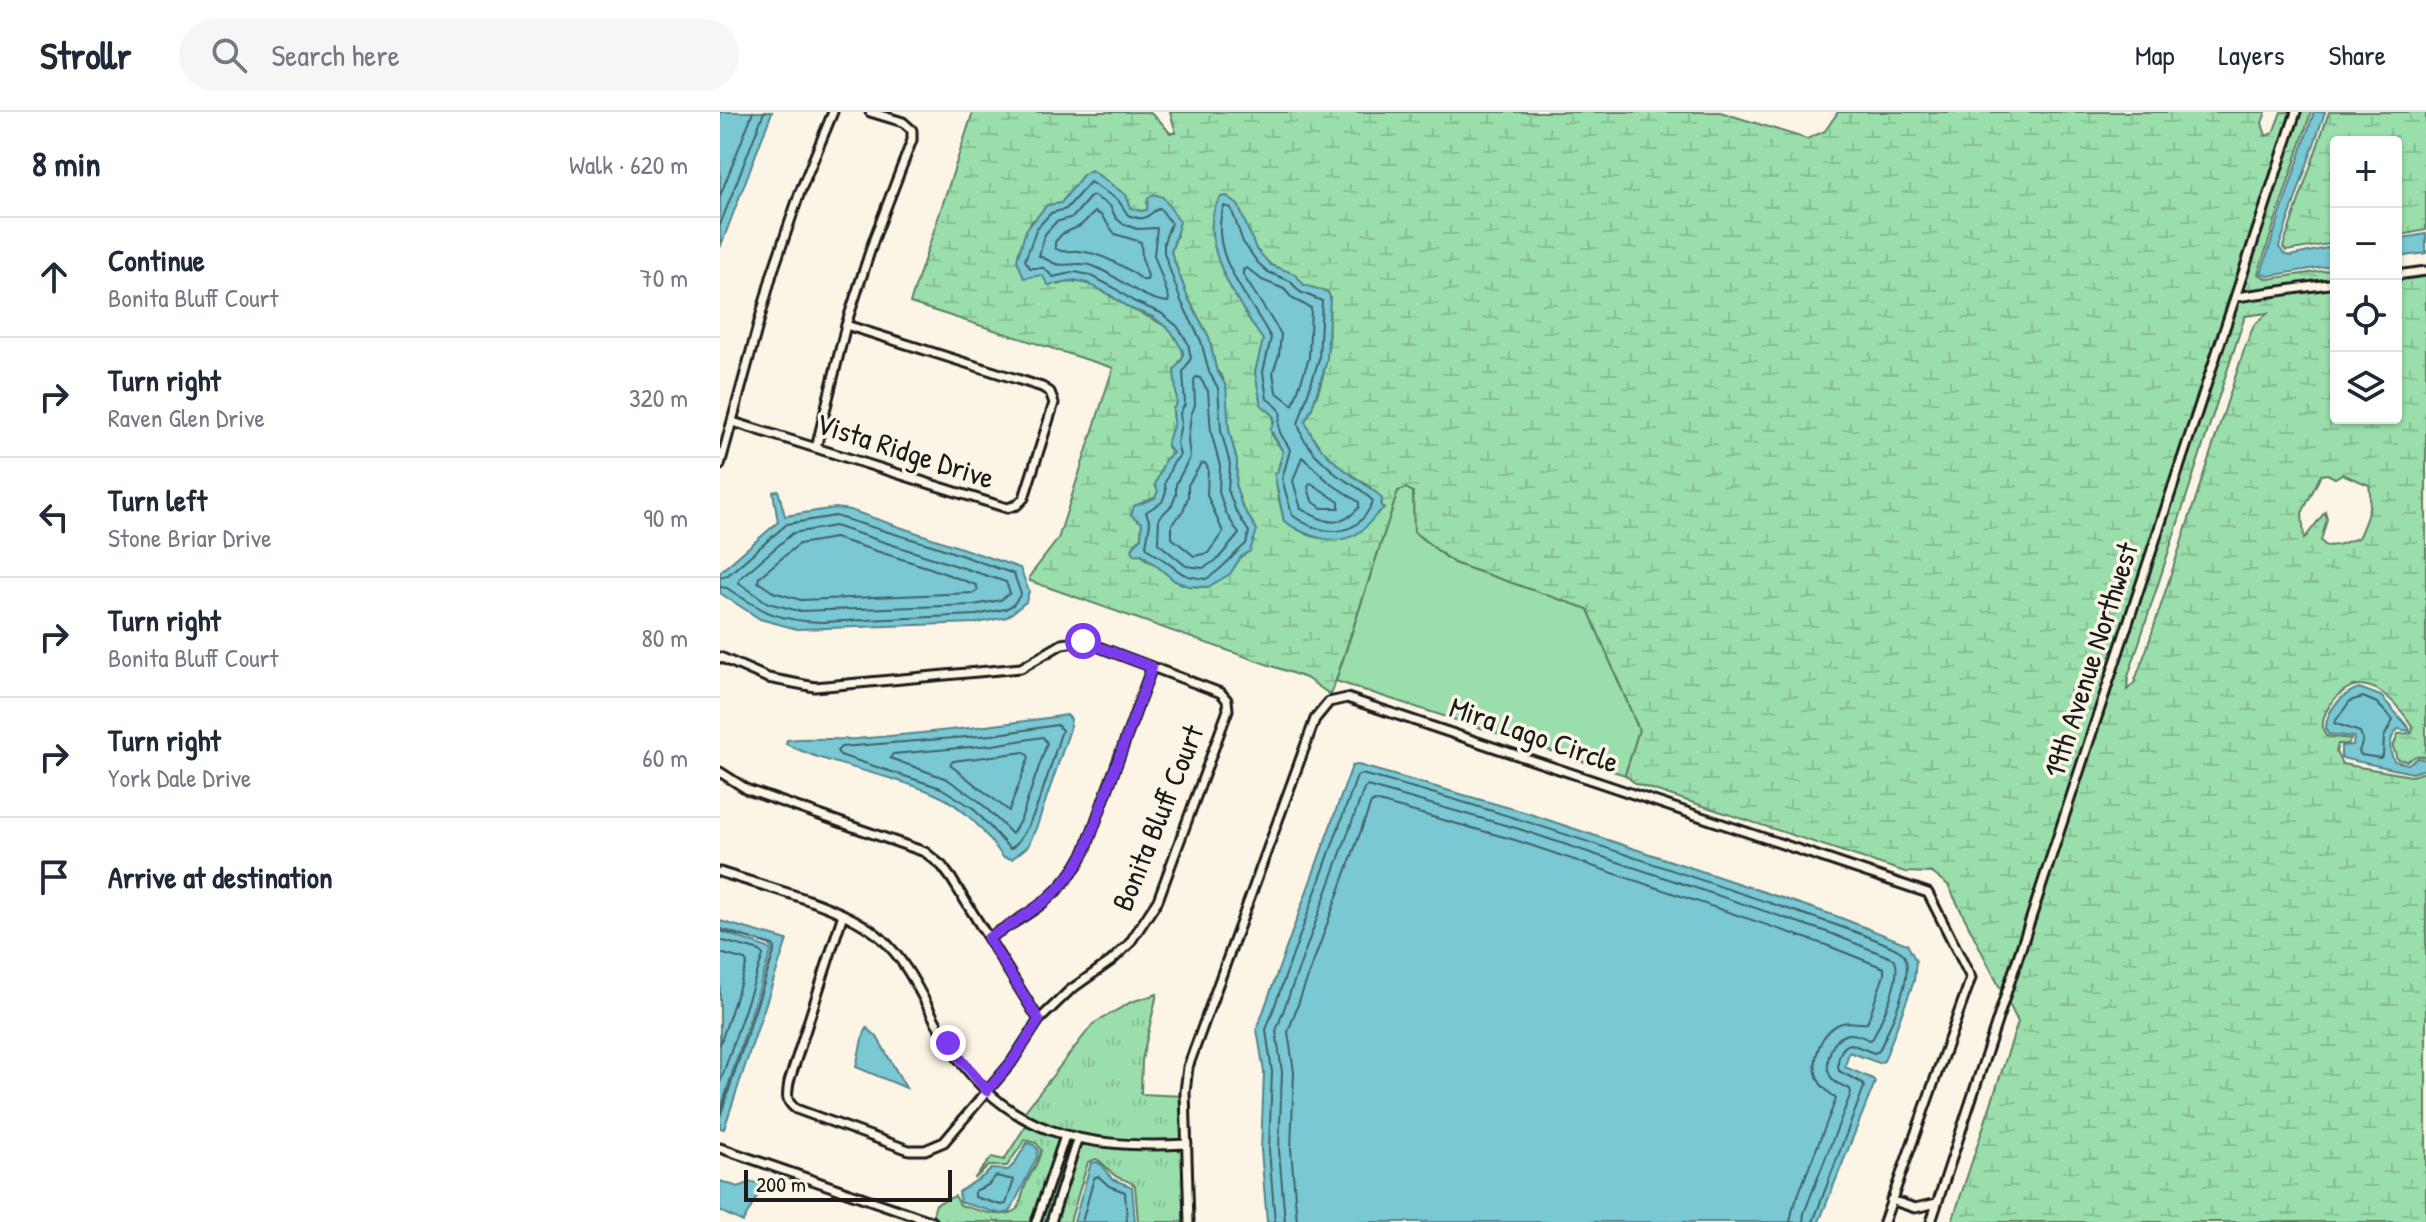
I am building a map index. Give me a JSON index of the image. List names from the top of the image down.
{
  "streets": {
    "street": [
      "Vista Ridge Drive",
      "19th Avenue Northwest",
      "Mira Lago Circle",
      "Bonita Bluff Court"
    ]
  },
  "scale_bar": "200 m",
  "page": {
    "header": "Strollr",
    "search": "Search here",
    "nav": ["Map", "Layers", "Share"],
    "heading": ["8 min", "Walk · 620 m"],
    "map_buttons": ["+", "−"],
    "list": [
      ["Continue", "Bonita Bluff Court", "70 m"],
      ["Turn right", "Raven Glen Drive", "320 m"],
      ["Turn left", "Stone Briar Drive", "90 m"],
      ["Turn right", "Bonita Bluff Court", "80 m"],
      ["Turn right", "York Dale Drive", "60 m"],
      "Arrive at destination"
    ],
    "scale": "200 m"
  }
}
